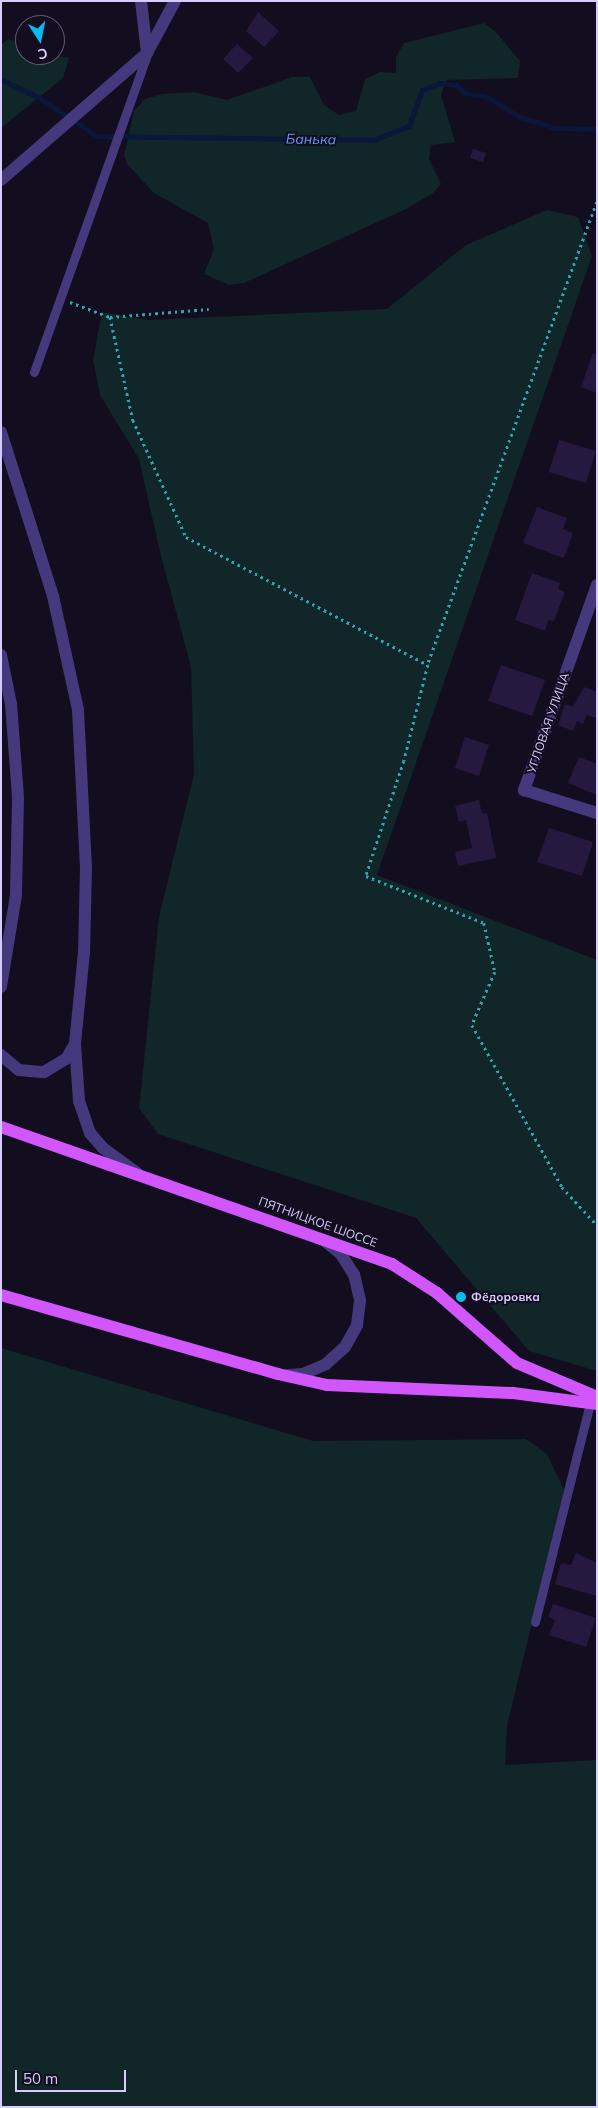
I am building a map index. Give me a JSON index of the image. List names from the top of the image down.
{
  "streets": {
    "main road": ["ПЯТНИЦКОЕ ШОССЕ"],
    "street": ["УГЛОВАЯ УЛИЦА"]
  },
  "water": ["Банька"],
  "places": ["Фёдоровка"],
  "scale_bar": "50 m",
  "north": "bottom"
}
